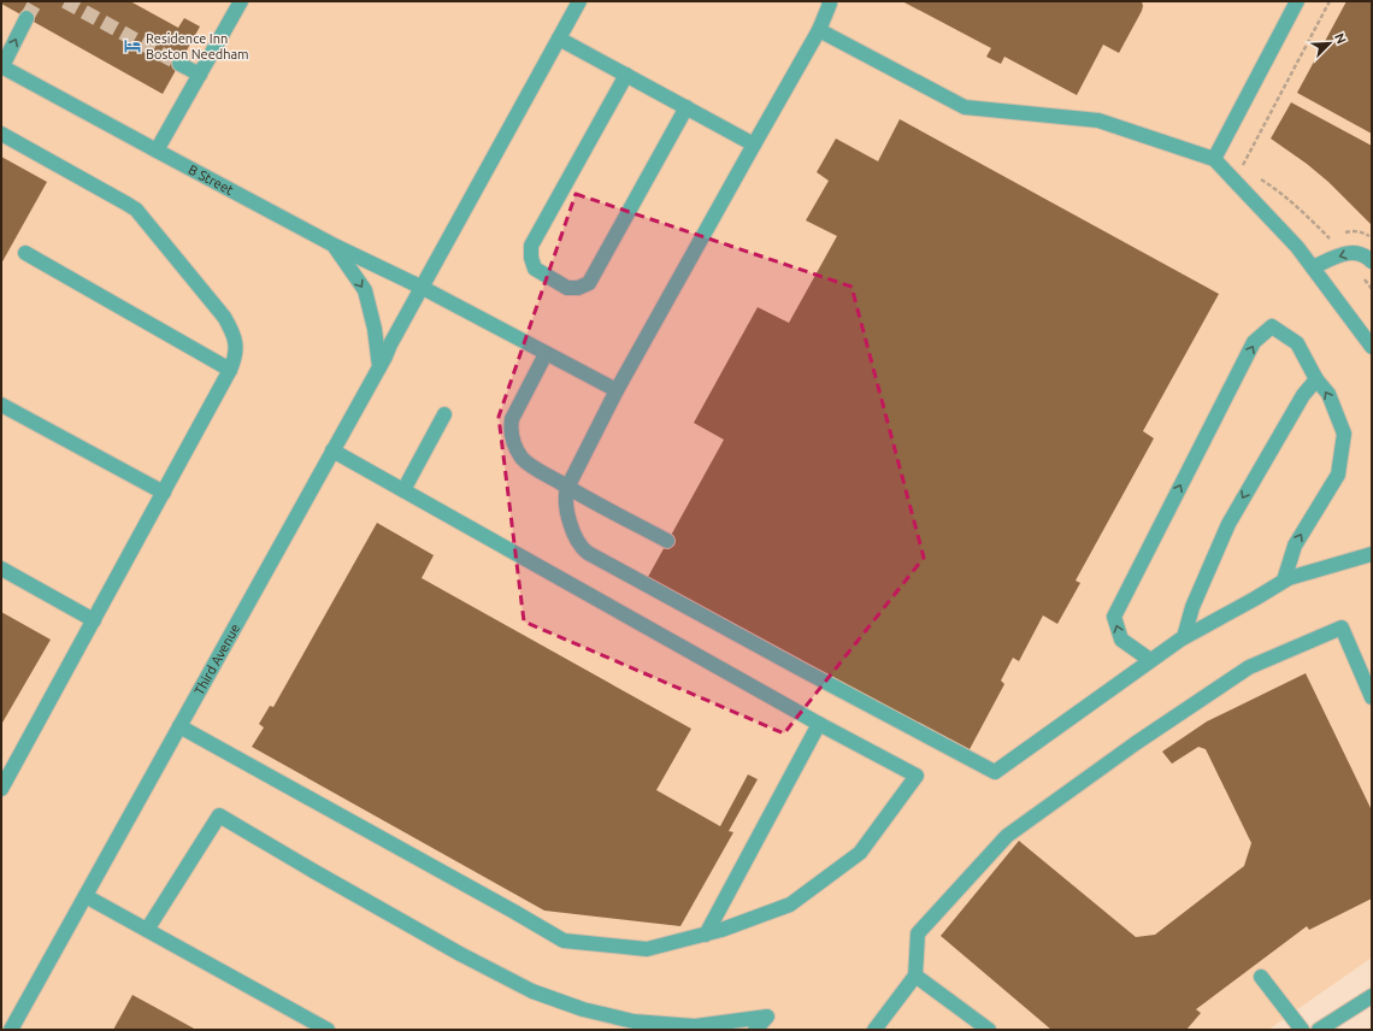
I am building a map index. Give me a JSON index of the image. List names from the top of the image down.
{
  "streets": {
    "street": ["B Street", "Third Avenue"]
  },
  "crossings": [
    ["B Street", "Third Avenue"]
  ],
  "places": {
    "hotel": ["Residence Inn Boston Needham"]
  },
  "north": "top right"
}
